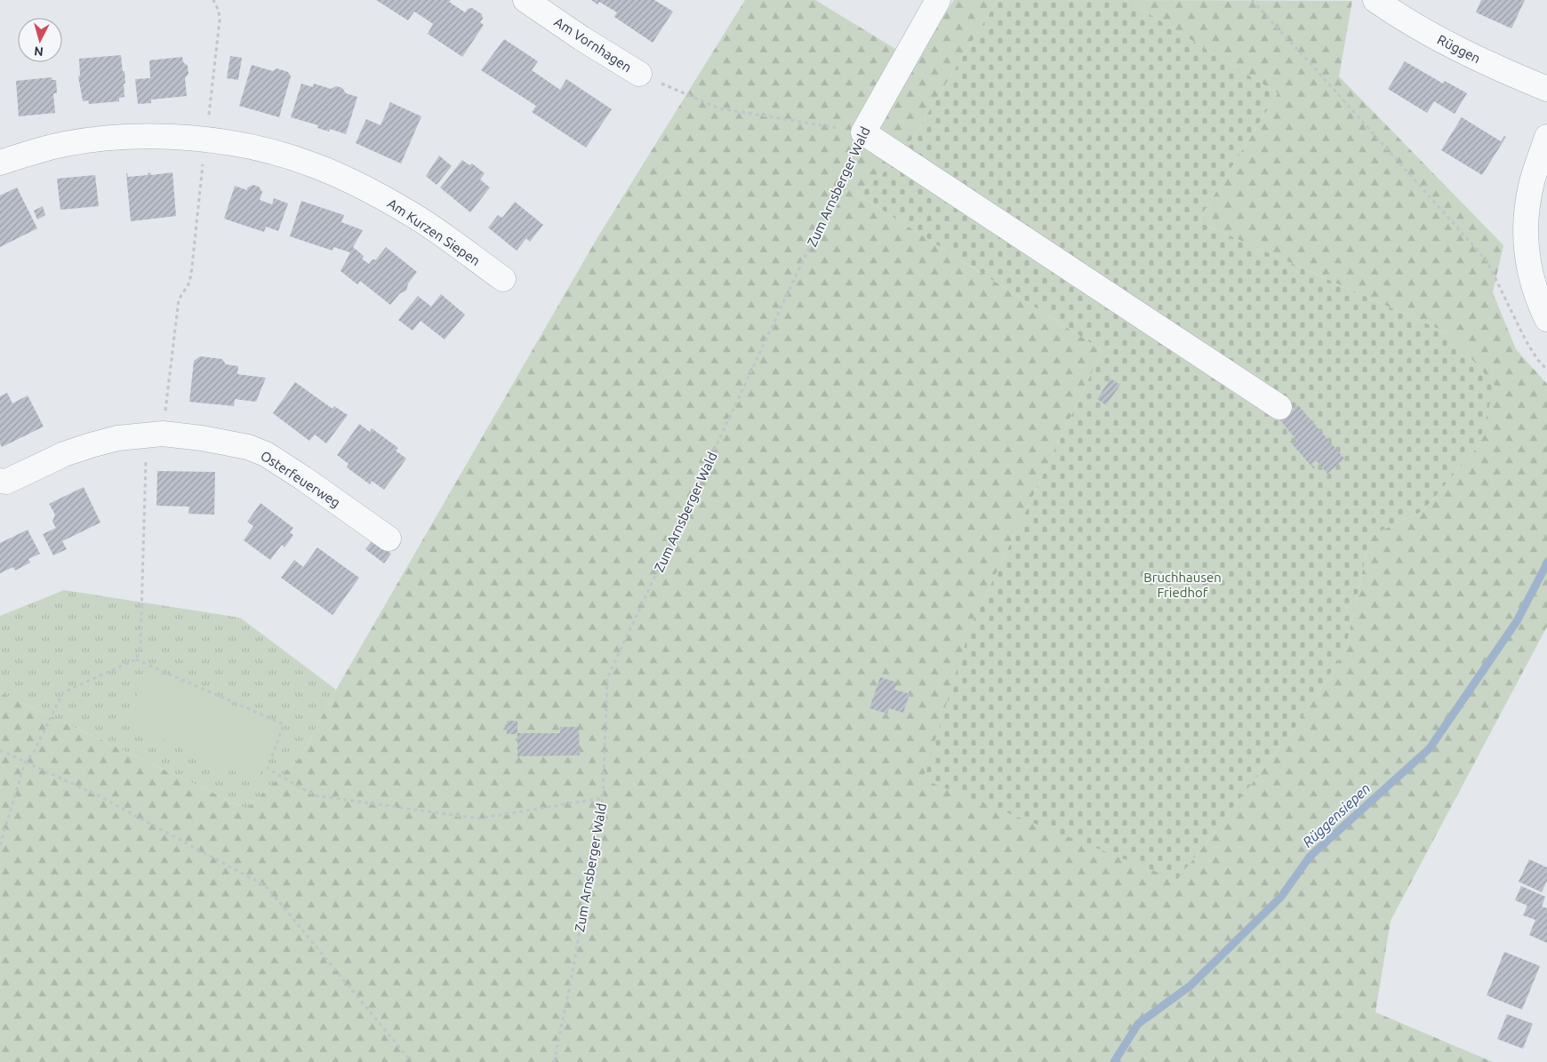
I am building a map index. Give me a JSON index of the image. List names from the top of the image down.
{
  "streets": {
    "street": [
      "Am Vornhagen",
      "Rüggen",
      "Zum Arnsberger Wald",
      "Am Kurzen Siepen",
      "Osterfeuerweg"
    ]
  },
  "water": ["Rüggensiepen"],
  "parks": ["Bruchhausen Friedhof"],
  "north": "bottom"
}
